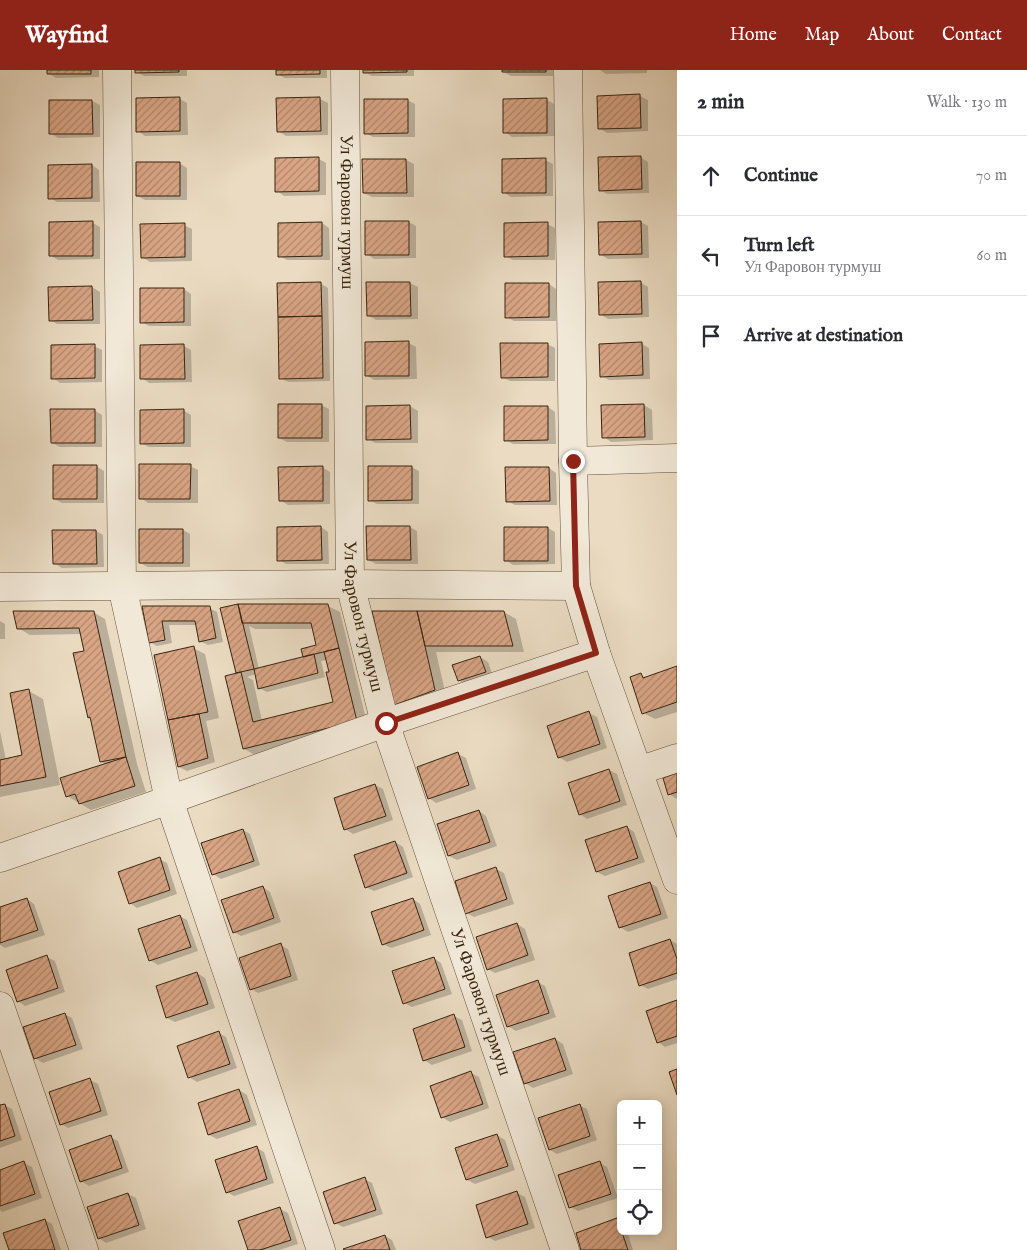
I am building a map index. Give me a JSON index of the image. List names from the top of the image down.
{
  "streets": {
    "street": ["Ул Фаровон турмуш"]
  },
  "page": {
    "header": "Wayfind",
    "nav": [
      "Home",
      "Map",
      "About",
      "Contact"
    ],
    "heading": ["2 min", "Walk · 130 m"],
    "list": [
      ["Continue", "70 m"],
      ["Turn left", "Ул Фаровон турмуш", "60 m"],
      "Arrive at destination"
    ],
    "map_buttons": ["+", "−"]
  }
}
